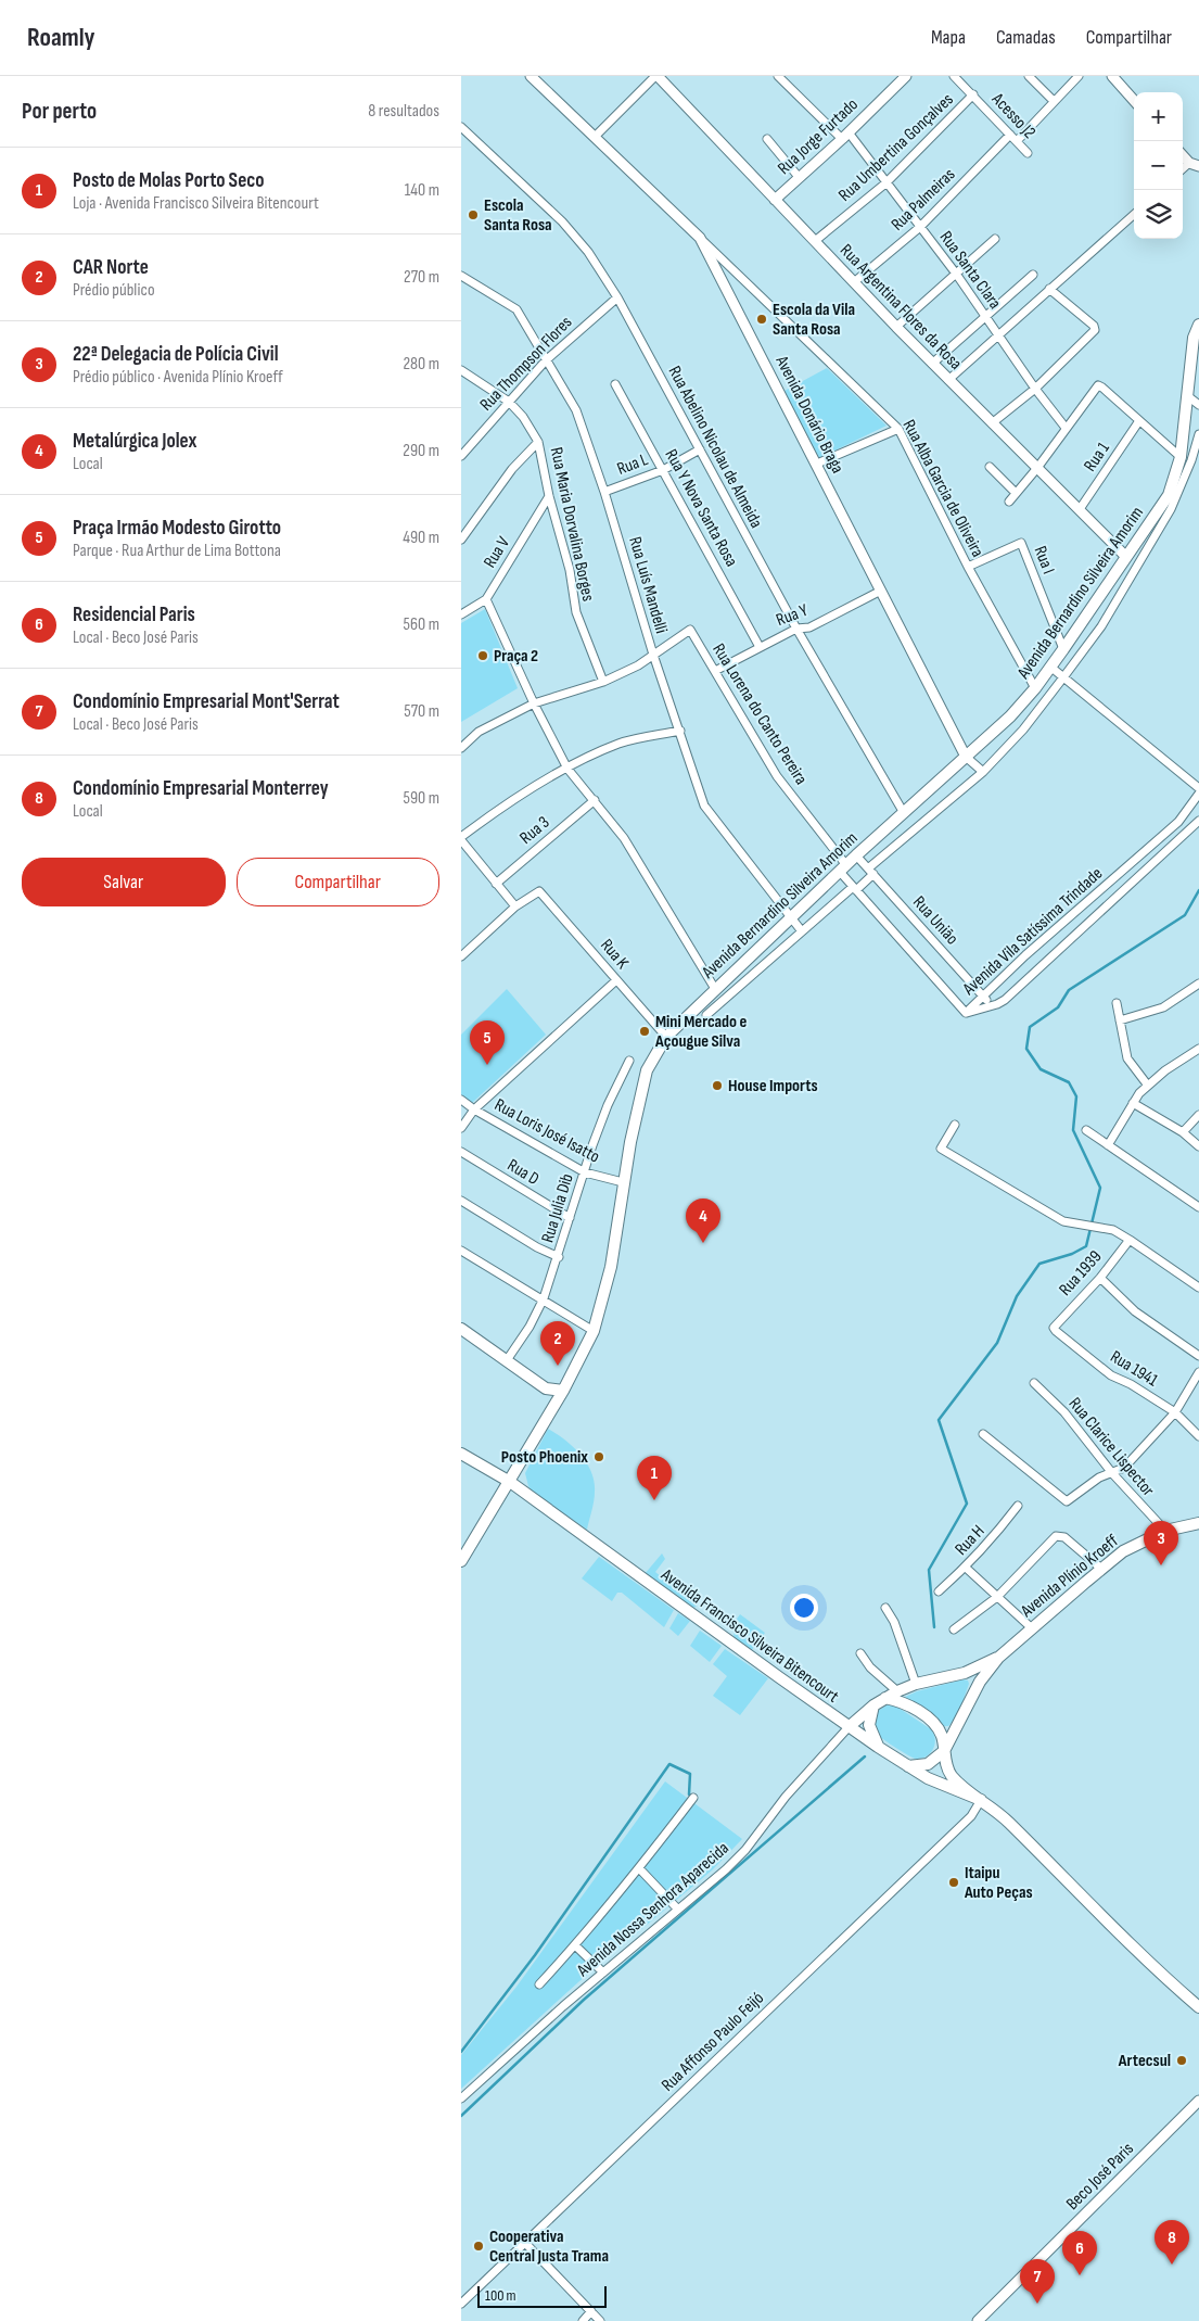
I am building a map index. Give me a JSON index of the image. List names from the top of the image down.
{
  "streets": {
    "main road": ["Avenida Bernardino Silveira Amorim", "Avenida Plínio Kroeff", "Avenida Francisco Silveira Bitencourt"],
    "street": [
      "Acesso J2",
      "Rua Jorge Furtado",
      "Rua Umbertina Gonçalves",
      "Rua Palmeiras",
      "Rua Santa Clara",
      "Rua Argentina Flores da Rosa",
      "Rua Thompson Flores",
      "Avenida Donário Braga",
      "Rua Abelino Nicolau de Almeida",
      "Rua 1",
      "Rua L",
      "Rua Alba Garcia de Oliveira",
      "Rua Y Nova Santa Rosa",
      "Rua Maria Dorvalina Borges",
      "Rua V",
      "Rua I",
      "Rua Luís Mandelli",
      "Rua Y",
      "Rua Lorena do Canto Pereira",
      "Rua 3",
      "Rua União",
      "Avenida Vila Satíssima Trindade",
      "Rua K",
      "Rua Loris José Isatto",
      "Rua D",
      "Rua Julia Dib",
      "Rua 1939",
      "Rua 1941",
      "Rua Clarice Lispector",
      "Rua H",
      "Avenida Nossa Senhora Aparecida",
      "Rua Affonso Paulo Feijó",
      "Beco José Paris"
    ]
  },
  "crossings": [
    ["Acesso J2", "Rua Umbertina Gonçalves"],
    ["Acesso J2", "Rua Palmeiras"],
    ["Rua Jorge Furtado", "Rua Santa Clara"],
    ["Rua Jorge Furtado", "Rua Argentina Flores da Rosa"],
    ["Rua Umbertina Gonçalves", "Rua Santa Clara"],
    ["Rua Umbertina Gonçalves", "Rua Argentina Flores da Rosa"],
    ["Rua Palmeiras", "Rua Santa Clara"],
    ["Rua Palmeiras", "Rua Argentina Flores da Rosa"],
    ["Rua Argentina Flores da Rosa", "Rua 1"],
    ["Rua Argentina Flores da Rosa", "Avenida Bernardino Silveira Amorim"],
    ["Rua Thompson Flores", "Rua Abelino Nicolau de Almeida"],
    ["Rua Thompson Flores", "Rua Maria Dorvalina Borges"],
    ["Rua Thompson Flores", "Rua Luís Mandelli"],
    ["Avenida Donário Braga", "Rua Alba Garcia de Oliveira"],
    ["Avenida Donário Braga", "Avenida Bernardino Silveira Amorim"],
    ["Avenida Donário Braga", "Rua Y"],
    ["Rua Abelino Nicolau de Almeida", "Rua L"],
    ["Rua Abelino Nicolau de Almeida", "Avenida Bernardino Silveira Amorim"],
    ["Rua Abelino Nicolau de Almeida", "Rua Y"],
    ["Rua L", "Rua Y Nova Santa Rosa"],
    ["Rua L", "Rua Luís Mandelli"],
    ["Rua Alba Garcia de Oliveira", "Rua I"],
    ["Rua Alba Garcia de Oliveira", "Avenida Bernardino Silveira Amorim"],
    ["Rua Y Nova Santa Rosa", "Rua Y"],
    ["Rua Maria Dorvalina Borges", "Rua V"],
    ["Rua I", "Avenida Bernardino Silveira Amorim"],
    ["Rua Luís Mandelli", "Avenida Bernardino Silveira Amorim"],
    ["Rua Luís Mandelli", "Rua Lorena do Canto Pereira"],
    ["Avenida Bernardino Silveira Amorim", "Rua Lorena do Canto Pereira"],
    ["Avenida Bernardino Silveira Amorim", "Rua União"],
    ["Avenida Bernardino Silveira Amorim", "Rua K"],
    ["Avenida Bernardino Silveira Amorim", "Rua Loris José Isatto"],
    ["Avenida Bernardino Silveira Amorim", "Avenida Francisco Silveira Bitencourt"],
    ["Rua Y", "Rua Lorena do Canto Pereira"],
    ["Rua União", "Avenida Vila Satíssima Trindade"],
    ["Rua Loris José Isatto", "Rua Julia Dib"],
    ["Rua D", "Rua Julia Dib"],
    ["Rua 1939", "Rua 1941"],
    ["Rua Clarice Lispector", "Avenida Plínio Kroeff"],
    ["Avenida Plínio Kroeff", "Avenida Francisco Silveira Bitencourt"],
    ["Avenida Plínio Kroeff", "Avenida Nossa Senhora Aparecida"],
    ["Avenida Francisco Silveira Bitencourt", "Avenida Nossa Senhora Aparecida"],
    ["Avenida Francisco Silveira Bitencourt", "Rua Affonso Paulo Feijó"]
  ],
  "places": [
    "Escola Santa Rosa",
    "Escola da Vila Santa Rosa",
    "Praça 2",
    "Mini Mercado e Açougue Silva",
    "House Imports",
    "Posto Phoenix",
    "Itaipu Auto Peças",
    "Artecsul",
    "Cooperativa Central Justa Trama"
  ],
  "scale_bar": "100 m",
  "page": {
    "header": "Roamly",
    "nav": ["Mapa", "Camadas", "Compartilhar"],
    "heading": ["Por perto", "8 resultados"],
    "map_buttons": ["+", "−"],
    "list": [
      {
        "mark": "1",
        "name": "Posto de Molas Porto Seco",
        "note": "Loja · Avenida Francisco Silveira Bitencourt",
        "value": "140 m"
      },
      {
        "mark": "2",
        "name": "CAR Norte",
        "note": "Prédio público",
        "value": "270 m"
      },
      {
        "mark": "3",
        "name": "22ª Delegacia de Polícia Civil",
        "note": "Prédio público · Avenida Plínio Kroeff",
        "value": "280 m"
      },
      {
        "mark": "4",
        "name": "Metalúrgica Jolex",
        "note": "Local",
        "value": "290 m"
      },
      {
        "mark": "5",
        "name": "Praça Irmão Modesto Girotto",
        "note": "Parque · Rua Arthur de Lima Bottona",
        "value": "490 m"
      },
      {
        "mark": "6",
        "name": "Residencial Paris",
        "note": "Local · Beco José Paris",
        "value": "560 m"
      },
      {
        "mark": "7",
        "name": "Condomínio Empresarial Mont'Serrat",
        "note": "Local · Beco José Paris",
        "value": "570 m"
      },
      {
        "mark": "8",
        "name": "Condomínio Empresarial Monterrey",
        "note": "Local",
        "value": "590 m"
      }
    ],
    "buttons": ["Salvar", "Compartilhar"],
    "pins": [
      "5",
      "4",
      "2",
      "1",
      "3",
      "8",
      "6",
      "7"
    ],
    "scale": "100 m"
  }
}
